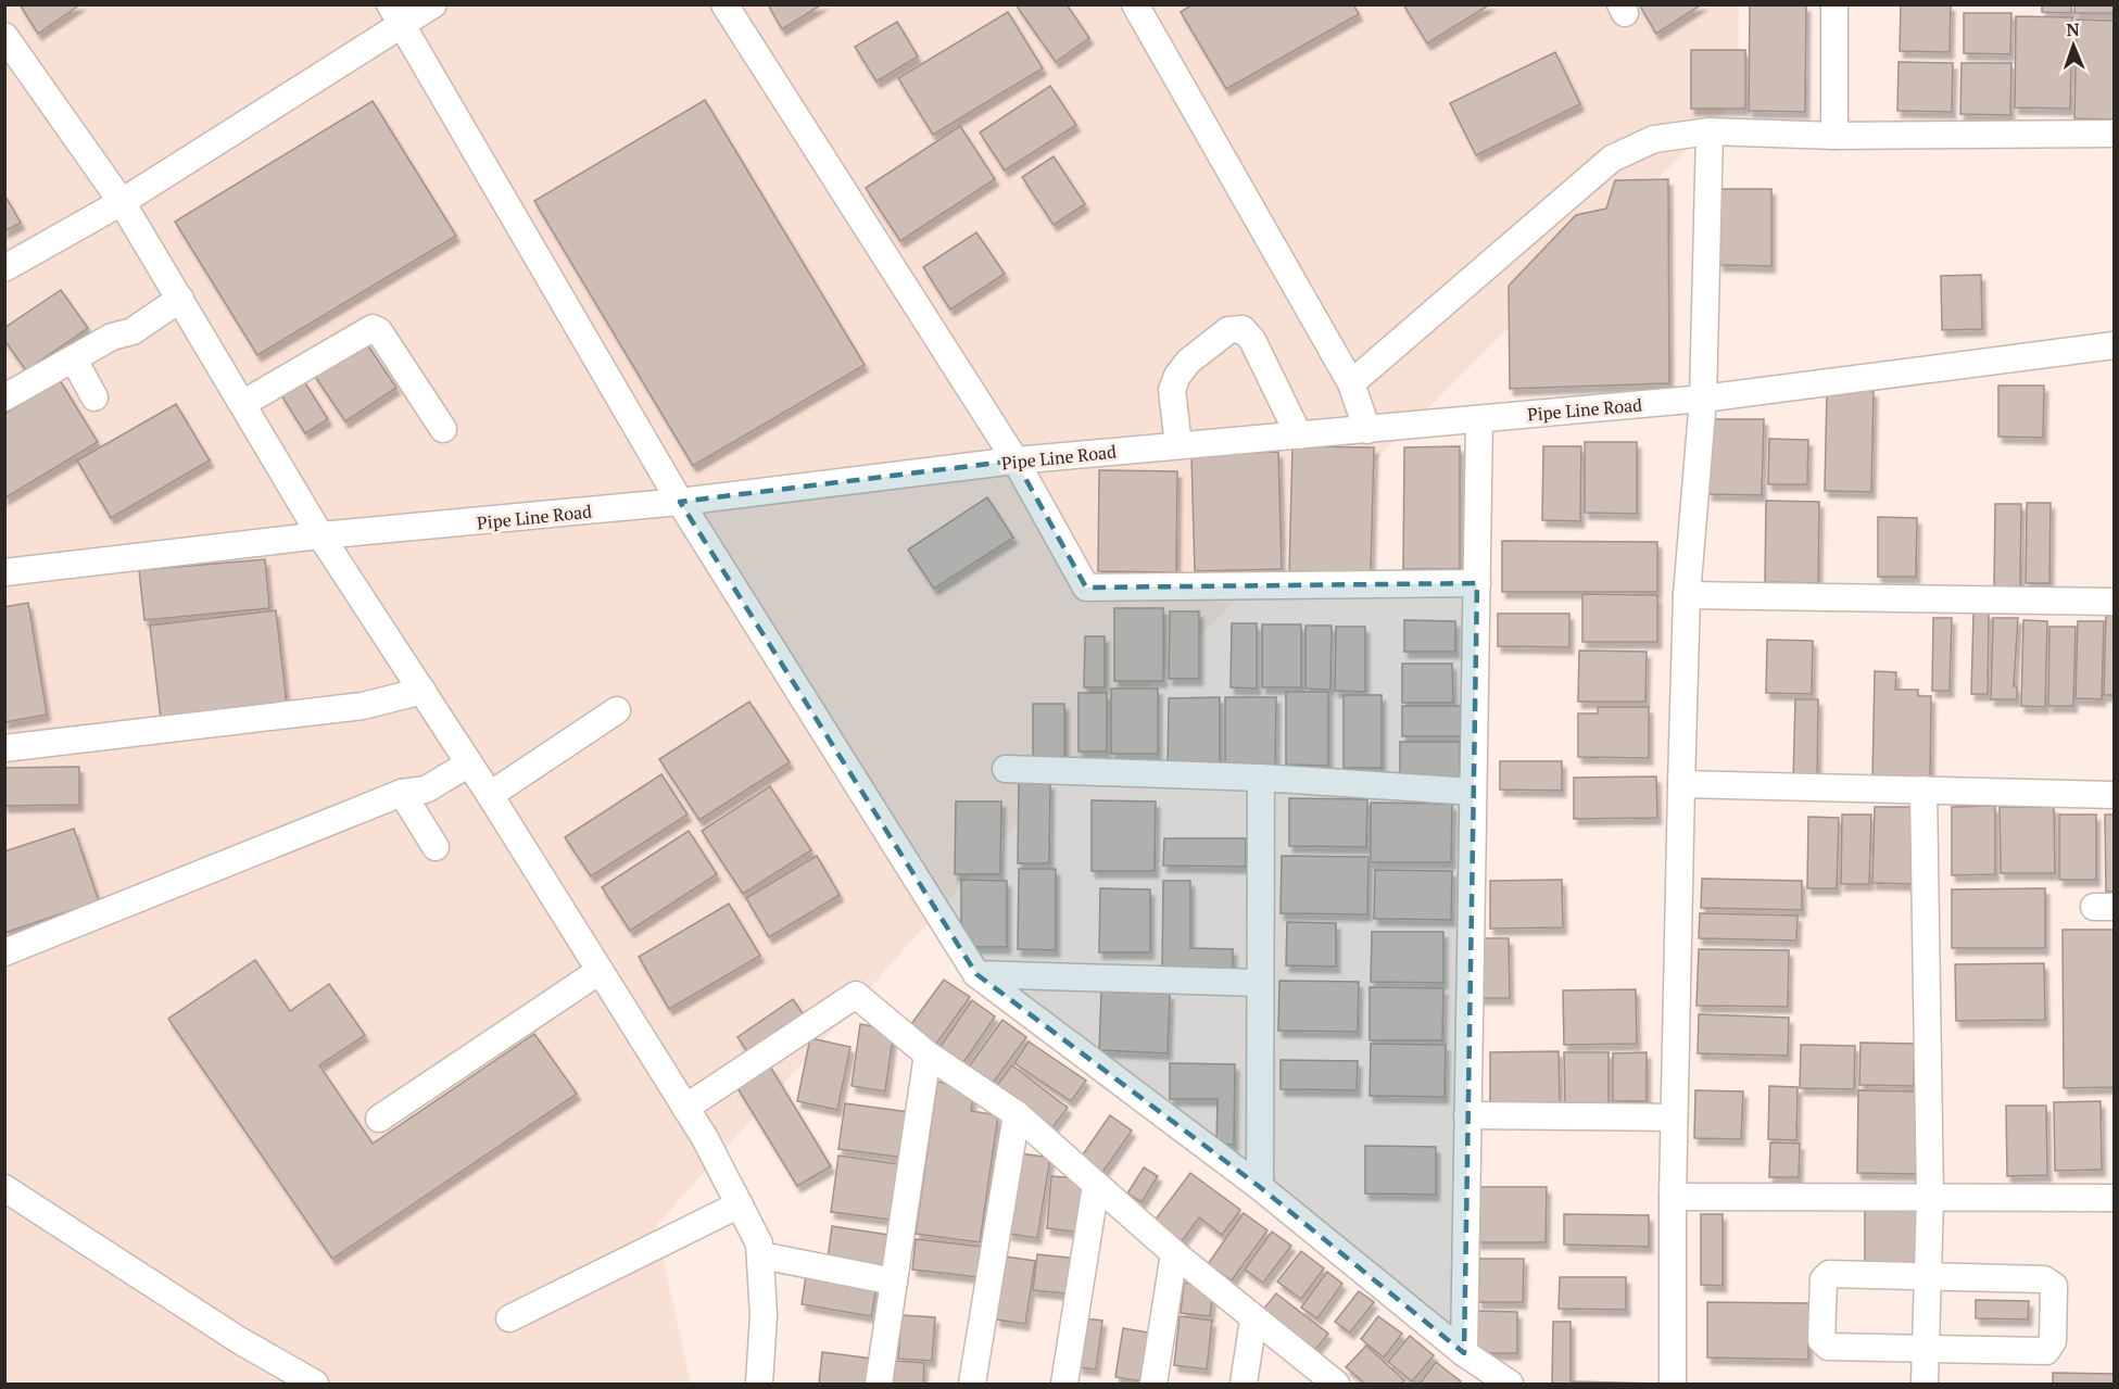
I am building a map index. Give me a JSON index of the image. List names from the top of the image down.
{
  "streets": {
    "street": ["Pipe Line Road"]
  },
  "north": "top"
}
